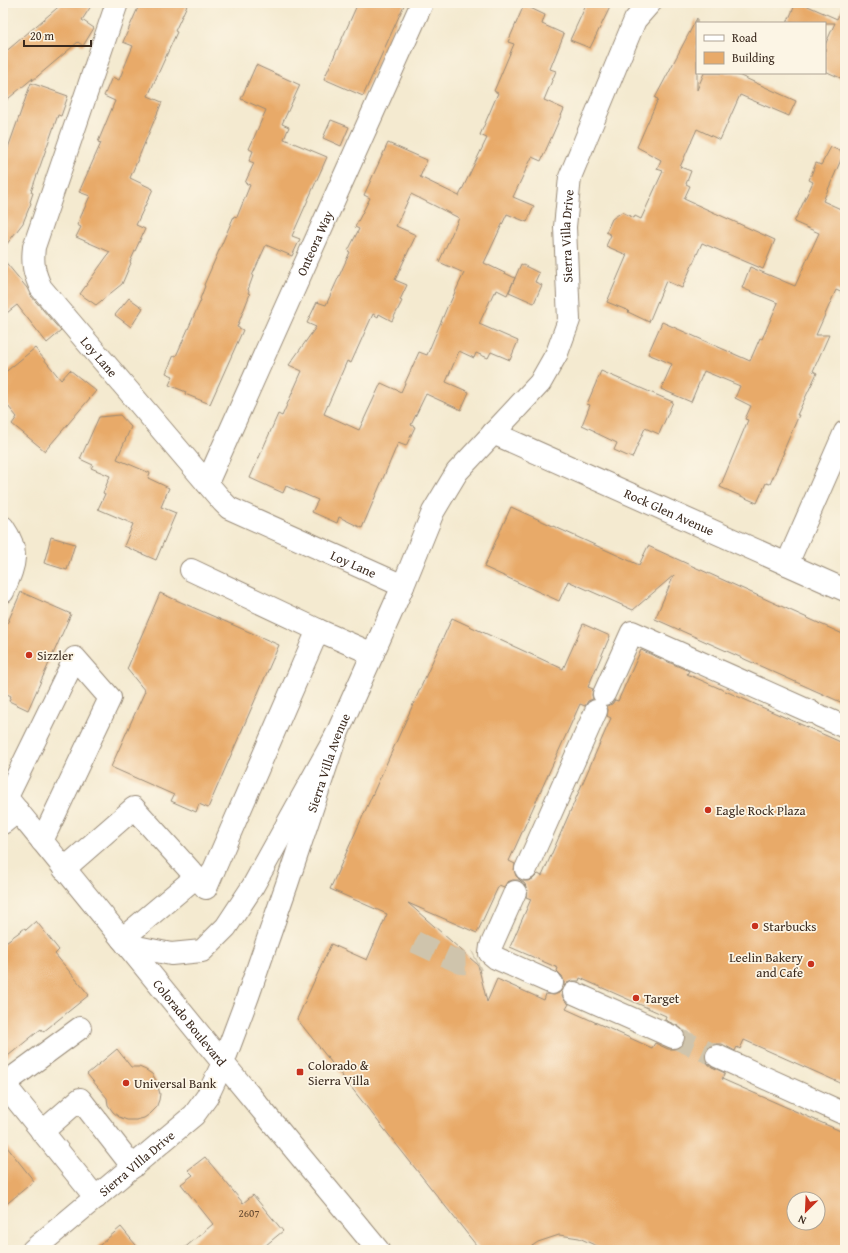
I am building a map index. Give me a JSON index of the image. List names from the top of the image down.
{
  "streets": {
    "street": [
      "Sierra Villa Drive",
      "Onteora Way",
      "Loy Lane",
      "Rock Glen Avenue",
      "Sierra Villa Avenue",
      "Colorado Boulevard",
      "Sierra VIlla Drive"
    ]
  },
  "crossings": [
    ["Sierra Villa Drive", "Rock Glen Avenue"],
    ["Sierra Villa Drive", "Sierra Villa Avenue"],
    ["Onteora Way", "Loy Lane"],
    ["Loy Lane", "Sierra Villa Avenue"],
    ["Sierra Villa Avenue", "Colorado Boulevard"],
    ["Sierra Villa Avenue", "Sierra VIlla Drive"],
    ["Colorado Boulevard", "Sierra VIlla Drive"]
  ],
  "places": {
    "other": [
      "Sizzler",
      "Eagle Rock Plaza",
      "Starbucks",
      "Leelin Bakery and Cafe",
      "Target",
      "Universal Bank"
    ],
    "transit": ["Colorado & Sierra Villa"]
  },
  "house_numbers": ["2607"],
  "legend": ["Road", "Building"],
  "scale_bar": "20 m",
  "north": "bottom left"
}
